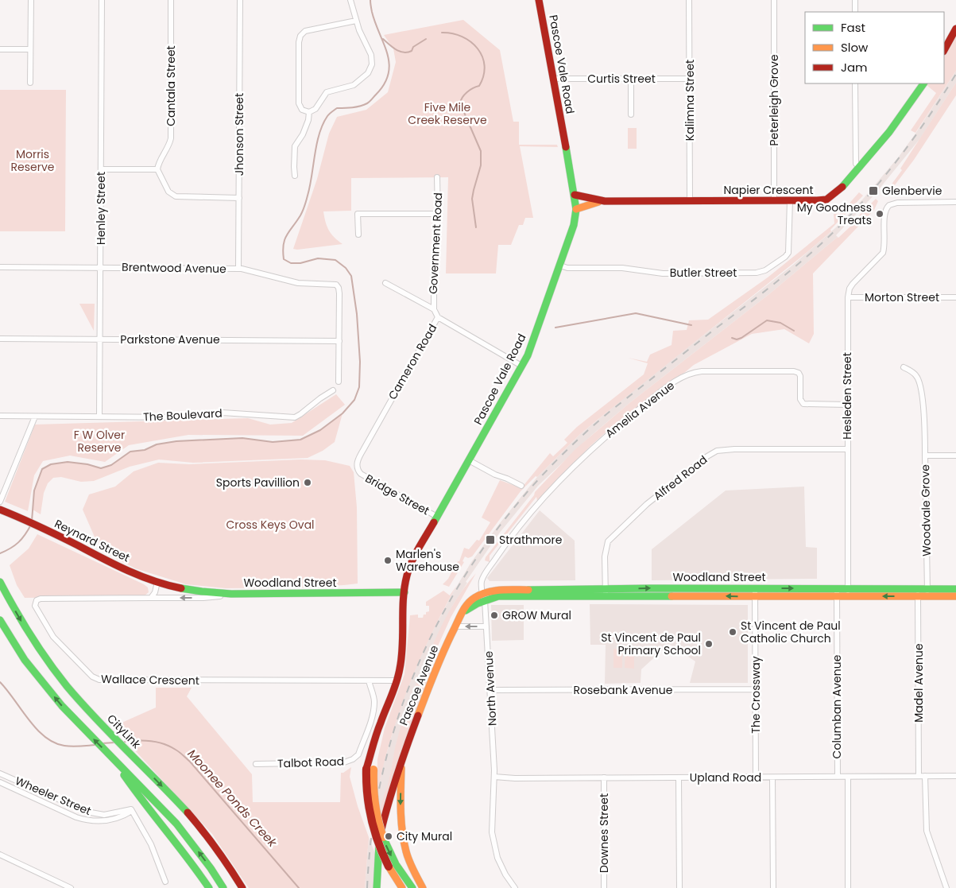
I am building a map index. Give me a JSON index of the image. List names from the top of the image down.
{
  "streets": {
    "main road": [
      "Pascoe Vale Road",
      "Napier Crescent",
      "Reynard Street",
      "Woodland Street",
      "Pascoe Avenue",
      "CityLink"
    ],
    "street": [
      "Curtis Street",
      "Cantala Street",
      "Kalimna Street",
      "Peterleigh Grove",
      "Jhonson Street",
      "Henley Street",
      "Government Road",
      "Brentwood Avenue",
      "Butler Street",
      "Morton Street",
      "Parkstone Avenue",
      "Cameron Road",
      "Hesleden Street",
      "Amelia Avenue",
      "The Boulevard",
      "Alfred Road",
      "Bridge Street",
      "Woodvale Grove",
      "Wallace Crescent",
      "Madel Avenue",
      "North Avenue",
      "Rosebank Avenue",
      "The Crossway",
      "Columban Avenue",
      "Talbot Road",
      "Upland Road",
      "Wheeler Street",
      "Downes Street"
    ]
  },
  "crossings": [
    ["Pascoe Vale Road", "Curtis Street"],
    ["Pascoe Vale Road", "Napier Crescent"],
    ["Pascoe Vale Road", "Butler Street"],
    ["Pascoe Vale Road", "Cameron Road"],
    ["Pascoe Vale Road", "Bridge Street"],
    ["Pascoe Vale Road", "Woodland Street"],
    ["Pascoe Vale Road", "Wallace Crescent"],
    ["Curtis Street", "Kalimna Street"],
    ["Kalimna Street", "Napier Crescent"],
    ["Peterleigh Grove", "Napier Crescent"],
    ["Jhonson Street", "Brentwood Avenue"],
    ["Napier Crescent", "Butler Street"],
    ["Henley Street", "Brentwood Avenue"],
    ["Henley Street", "Parkstone Avenue"],
    ["Henley Street", "The Boulevard"],
    ["Brentwood Avenue", "Parkstone Avenue"],
    ["Morton Street", "Hesleden Street"],
    ["Cameron Road", "Bridge Street"],
    ["Hesleden Street", "Amelia Avenue"],
    ["Hesleden Street", "Alfred Road"],
    ["Hesleden Street", "Woodland Street"],
    ["Amelia Avenue", "Woodland Street"],
    ["Amelia Avenue", "Pascoe Avenue"],
    ["Amelia Avenue", "North Avenue"],
    ["Alfred Road", "Woodland Street"],
    ["Woodvale Grove", "Woodland Street"],
    ["Reynard Street", "Woodland Street"],
    ["Woodland Street", "Wallace Crescent"],
    ["Woodland Street", "Madel Avenue"],
    ["Woodland Street", "Pascoe Avenue"],
    ["Woodland Street", "North Avenue"],
    ["Woodland Street", "The Crossway"],
    ["Woodland Street", "Columban Avenue"],
    ["Wallace Crescent", "Talbot Road"],
    ["Madel Avenue", "Upland Road"],
    ["Pascoe Avenue", "North Avenue"],
    ["North Avenue", "Rosebank Avenue"],
    ["North Avenue", "Upland Road"],
    ["Rosebank Avenue", "The Crossway"],
    ["The Crossway", "Upland Road"],
    ["Columban Avenue", "Upland Road"],
    ["Upland Road", "Downes Street"]
  ],
  "water": ["Moonee Ponds Creek"],
  "parks": [
    "Five Mile Creek Reserve",
    "Morris Reserve",
    "F W Olver Reserve",
    "Cross Keys Oval"
  ],
  "places": {
    "transit": ["Glenbervie", "Strathmore"],
    "other": [
      "My Goodness Treats",
      "Sports Pavillion",
      "Marlen's Warehouse",
      "GROW Mural",
      "St Vincent de Paul Catholic Church",
      "St Vincent de Paul Primary School",
      "City Mural"
    ]
  },
  "legend": ["Fast", "Slow", "Jam"]
}
